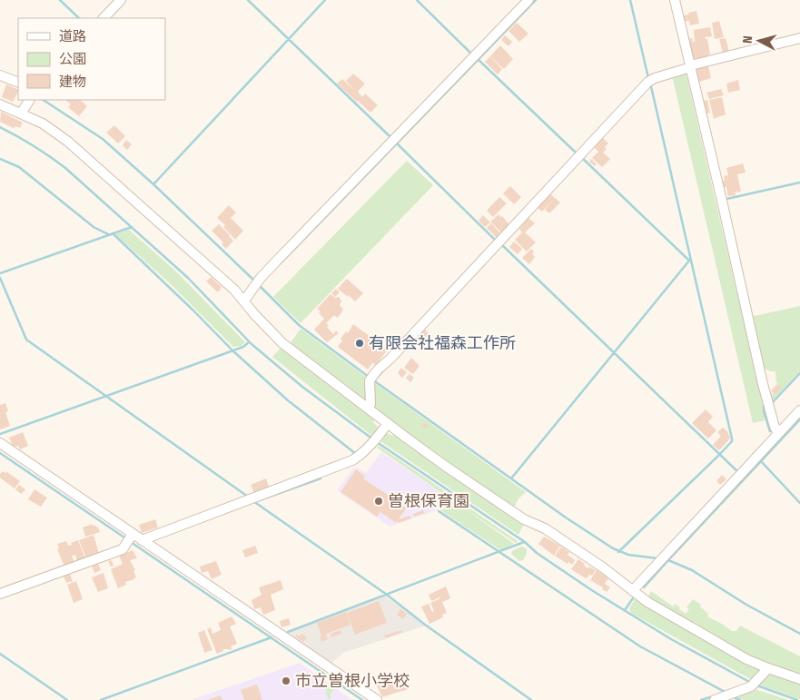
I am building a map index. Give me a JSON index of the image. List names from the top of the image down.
{
  "places": ["有限会社福森工作所", "曽根保育園", "市立曽根小学校"],
  "legend": ["道路", "公園", "建物"],
  "north": "left"
}
